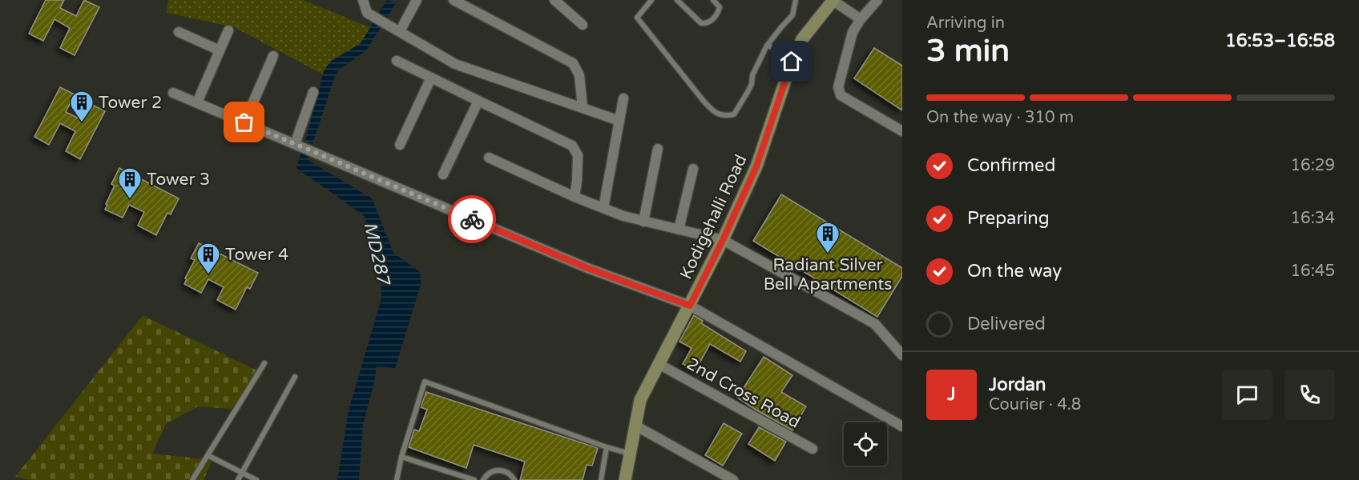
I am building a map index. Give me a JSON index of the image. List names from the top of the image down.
{
  "streets": {
    "street": ["Kodigehalli Road", "2nd Cross Road"]
  },
  "crossings": [
    ["Kodigehalli Road", "2nd Cross Road"]
  ],
  "water": ["MD287"],
  "places": {
    "building": [
      "Tower 2",
      "Tower 3",
      "Radiant Silver Bell Apartments",
      "Tower 4"
    ]
  },
  "page": {
    "heading": ["3 min", "Arriving in", "16:53–16:58"],
    "panel": ["Jordan", "Courier · 4.8"],
    "bar": "On the way · 310 m",
    "list": [
      ["Confirmed", "16:29"],
      ["Preparing", "16:34"],
      ["On the way", "16:45"],
      "Delivered"
    ],
    "round": "J"
  }
}
